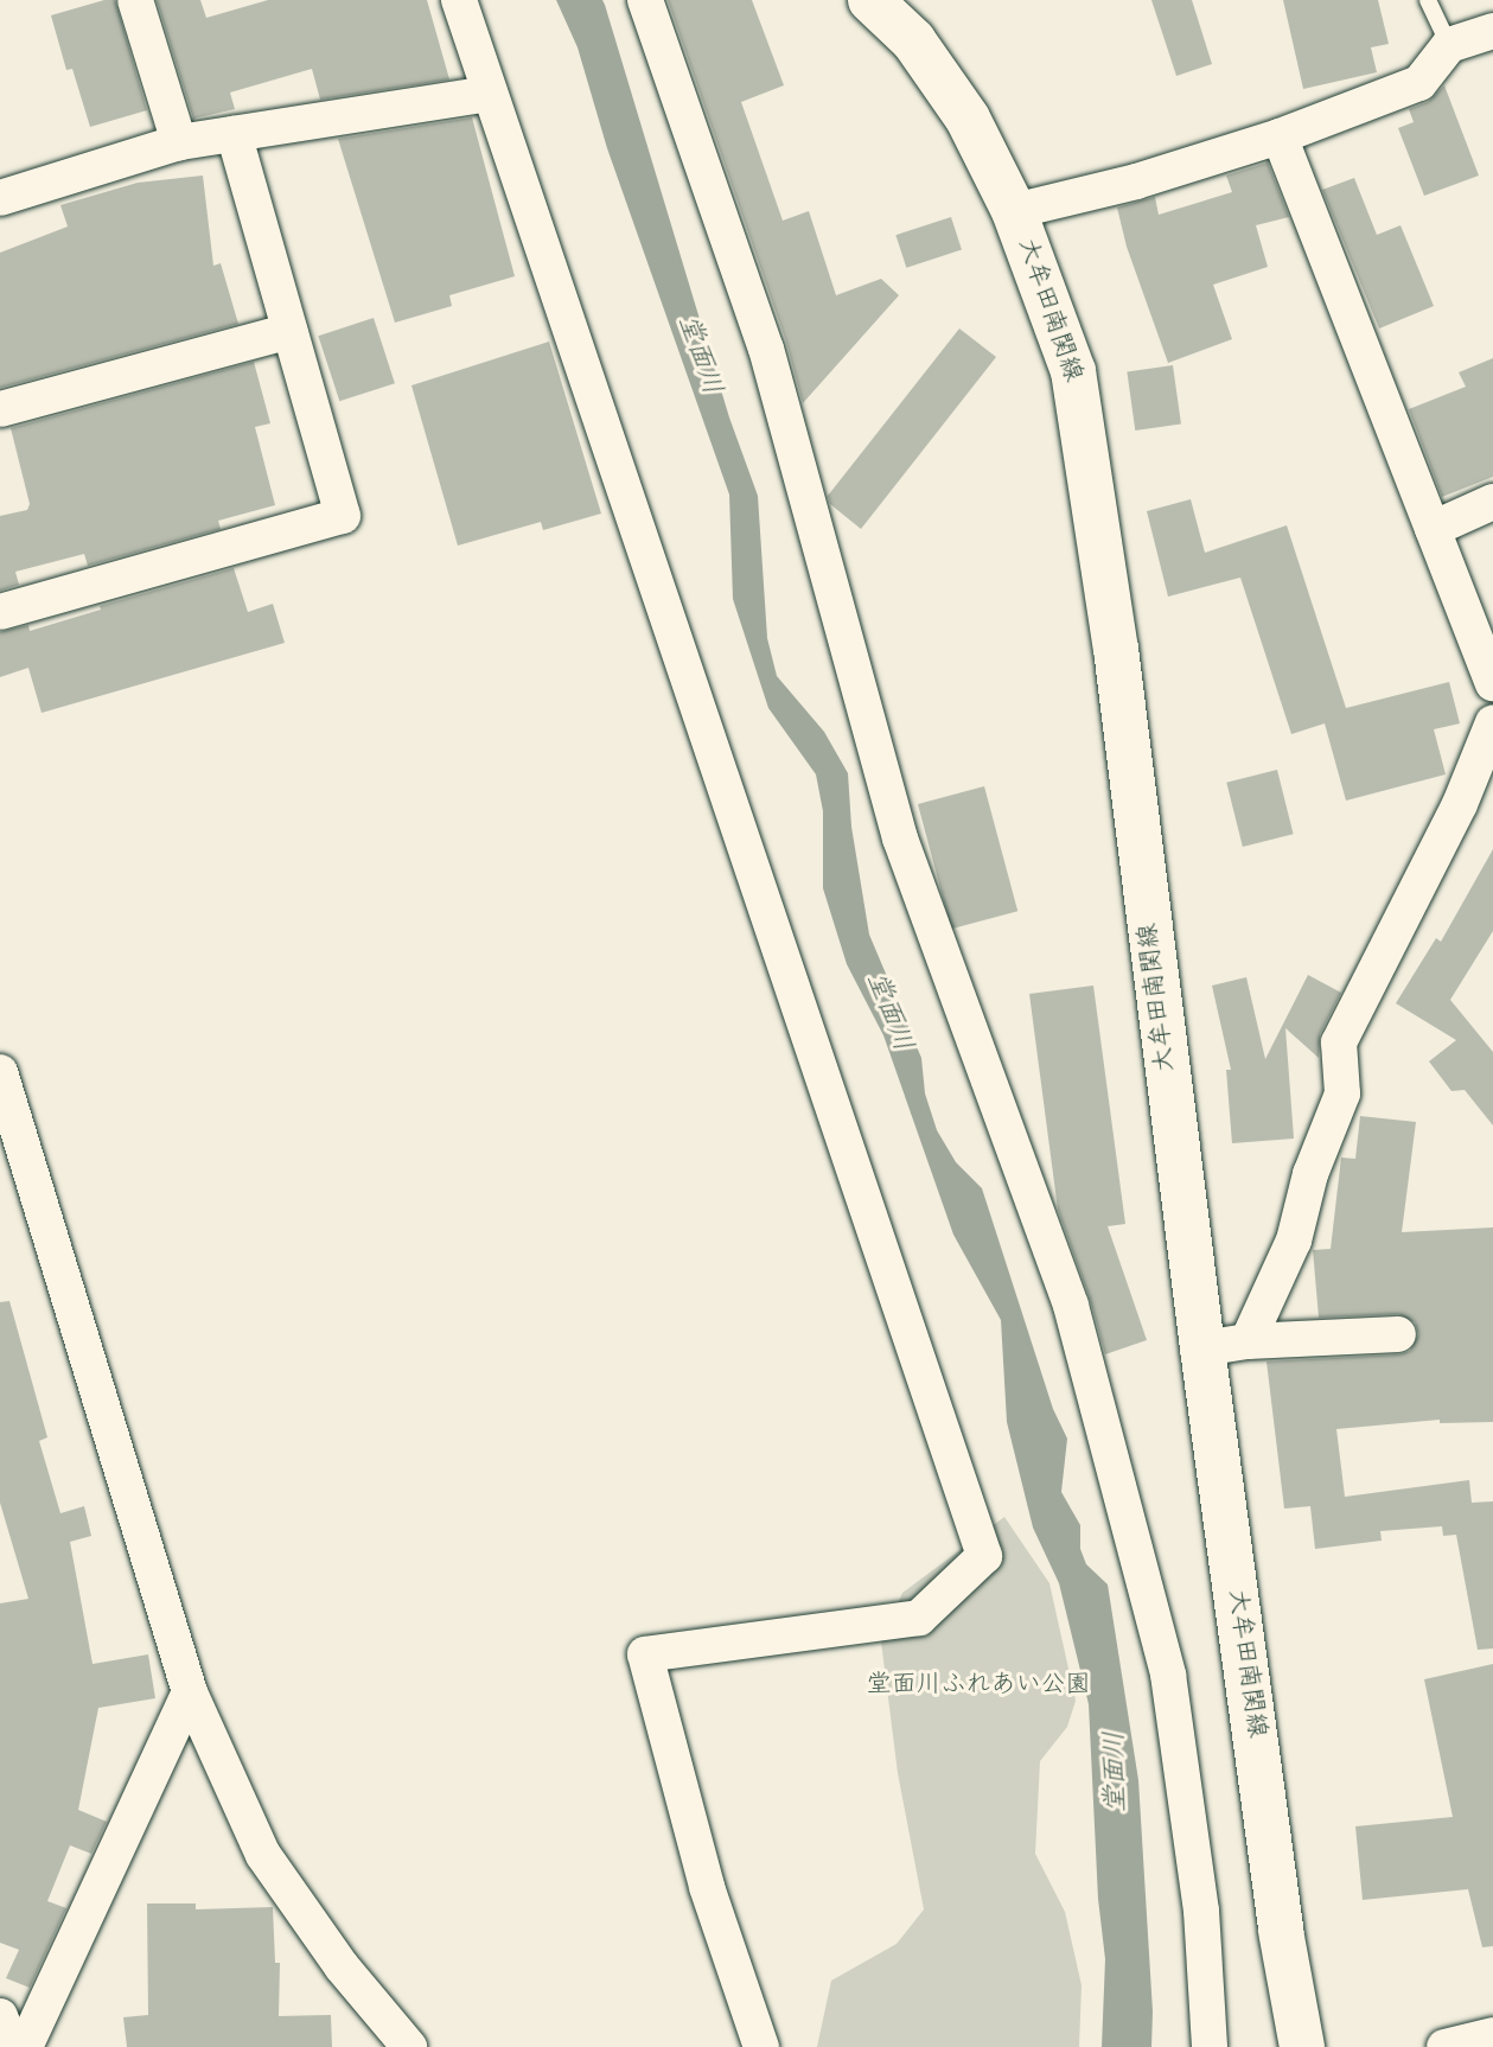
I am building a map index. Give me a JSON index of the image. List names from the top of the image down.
{
  "streets": {
    "main road": ["大牟田南関線"]
  },
  "water": ["堂面川"],
  "parks": ["堂面川ふれあい公園"]
}
